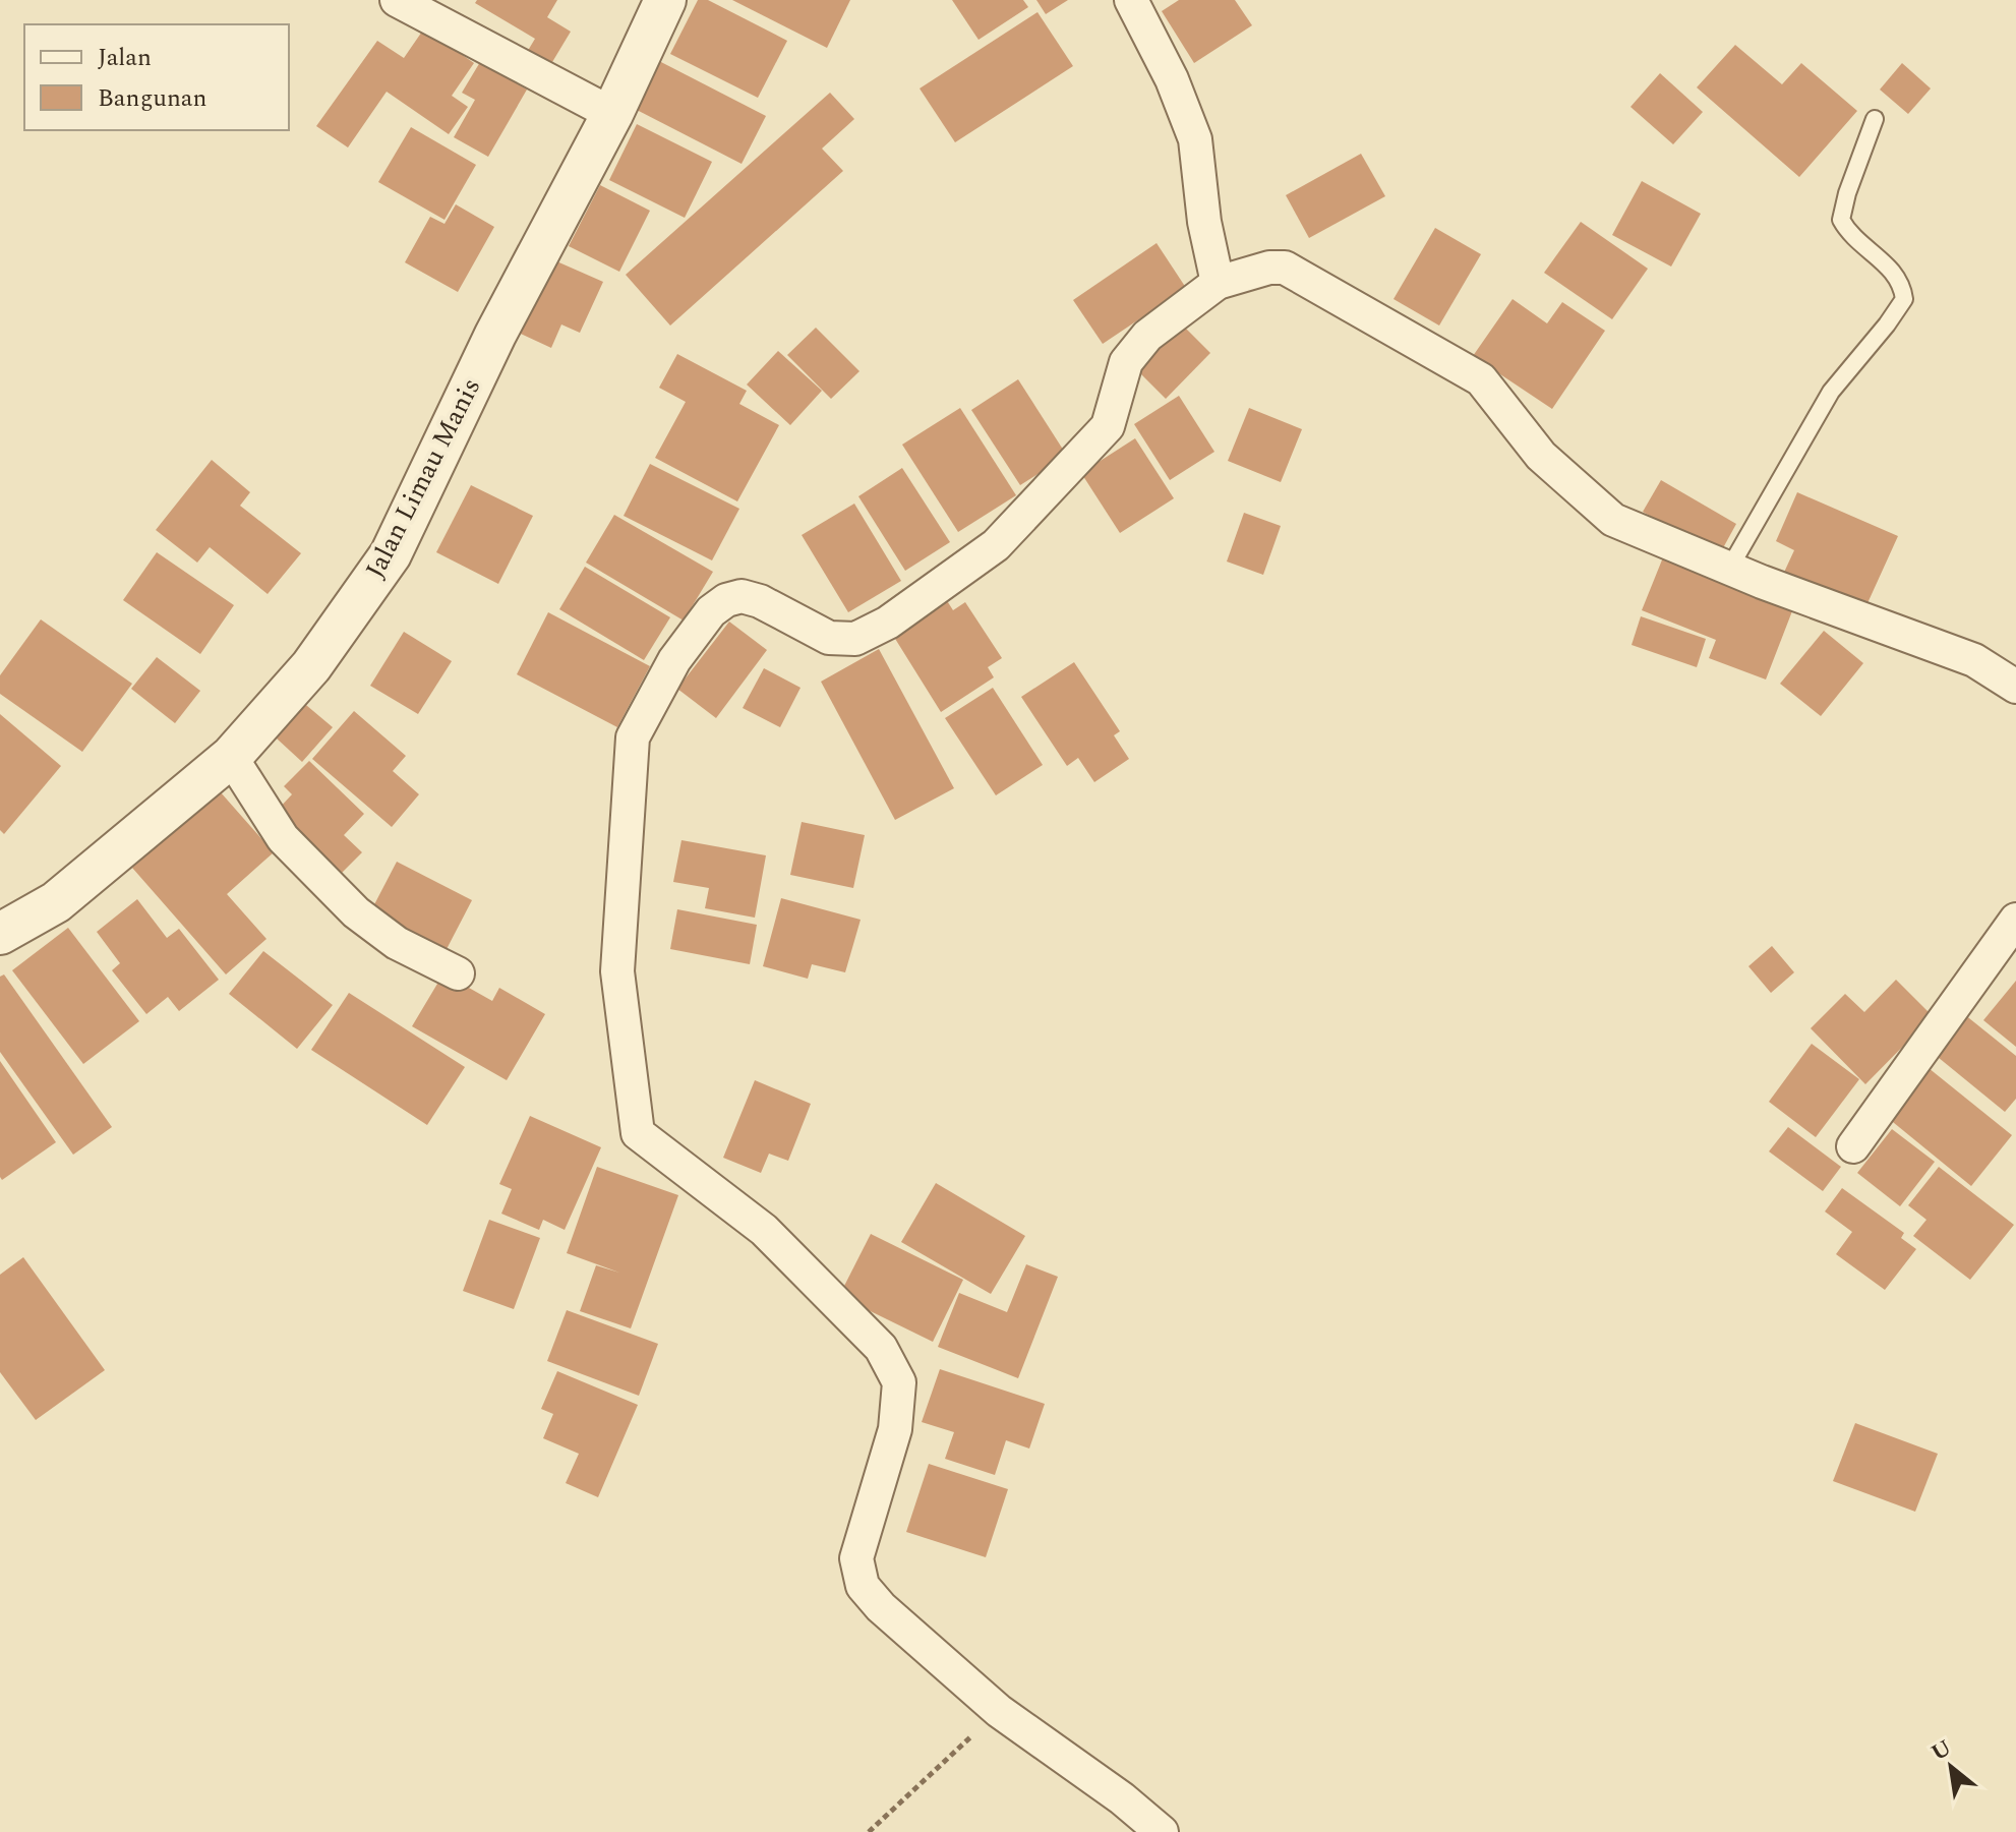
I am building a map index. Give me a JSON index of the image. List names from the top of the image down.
{
  "streets": {
    "street": ["Jalan Limau Manis"]
  },
  "legend": ["Jalan", "Bangunan"],
  "north": "top left"
}
